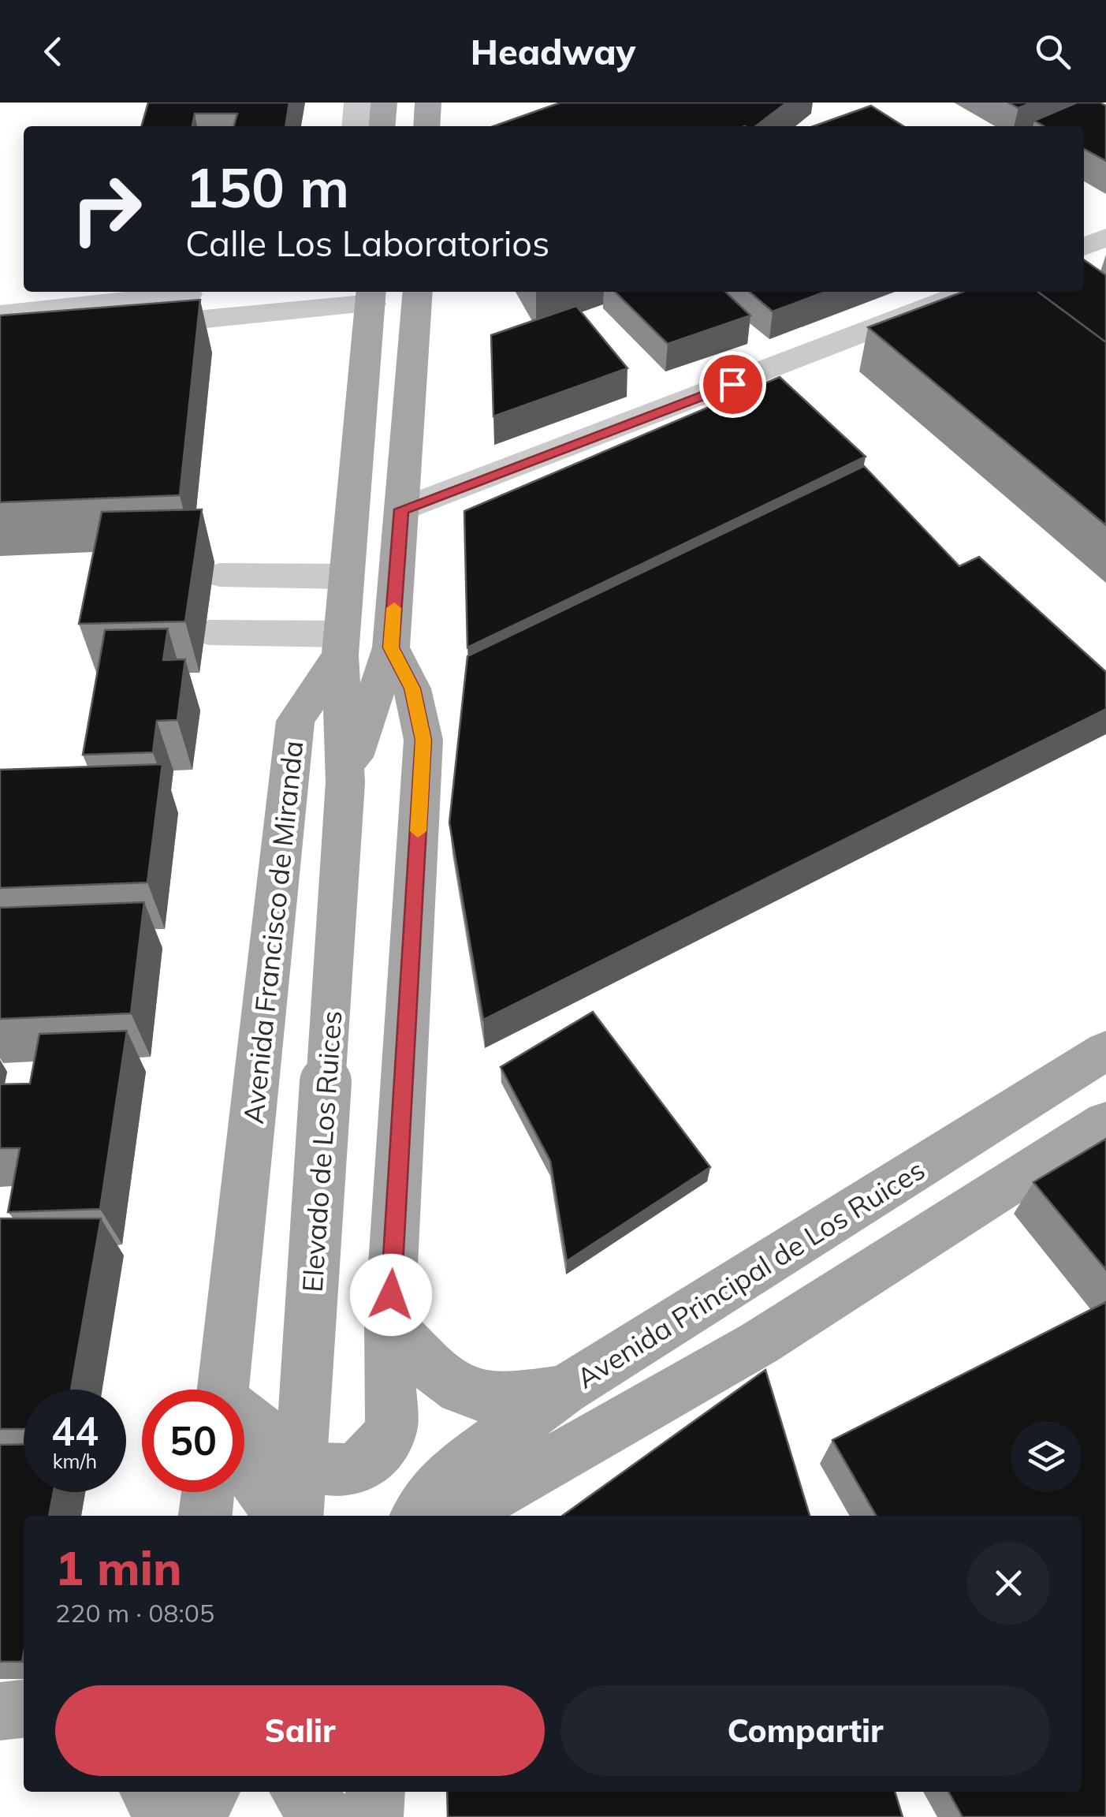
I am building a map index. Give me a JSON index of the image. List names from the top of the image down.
{
  "streets": {
    "main road": ["Avenida Francisco de Miranda", "Elevado de Los Ruices", "Avenida Principal de Los Ruices"]
  },
  "crossings": [
    ["Avenida Francisco de Miranda", "Elevado de Los Ruices"]
  ],
  "page": {
    "header": "Headway",
    "turn": ["150 m", "Calle Los Laboratorios"],
    "speed": "44 km/h",
    "limit": "50",
    "heading": ["1 min", "220 m · 08:05"],
    "buttons": ["Salir", "Compartir"]
  }
}
